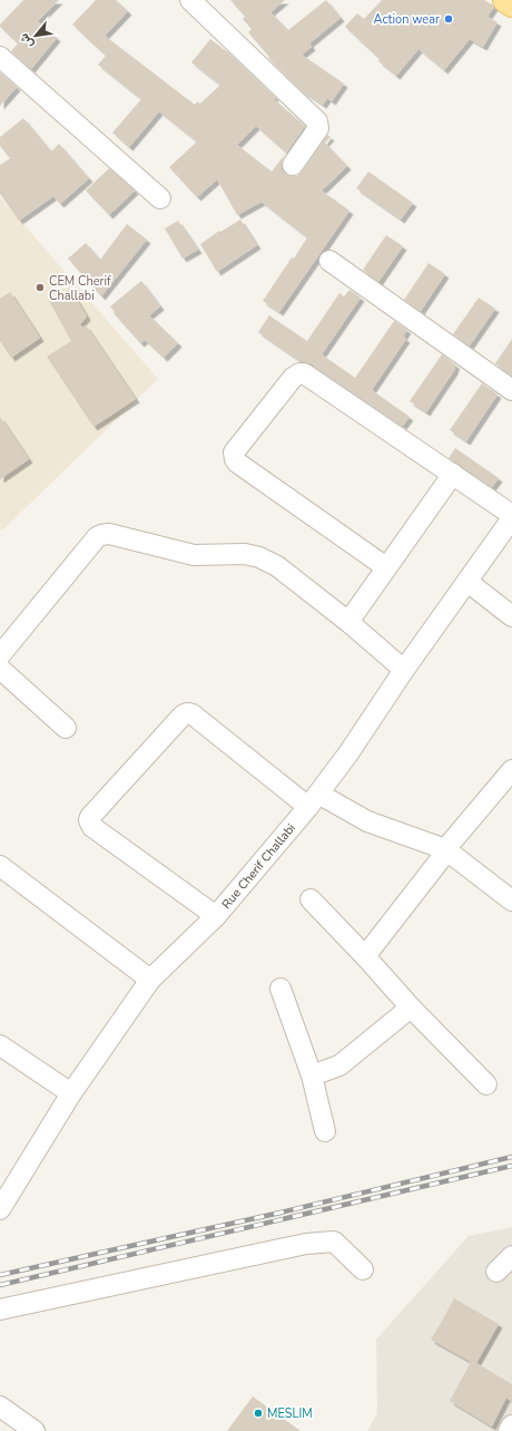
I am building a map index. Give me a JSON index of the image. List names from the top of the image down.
{
  "streets": {
    "street": ["Rue Cherif Challabi"]
  },
  "places": ["Action wear", "CEM Cherif Challabi", "MESLIM"],
  "north": "bottom left"
}
